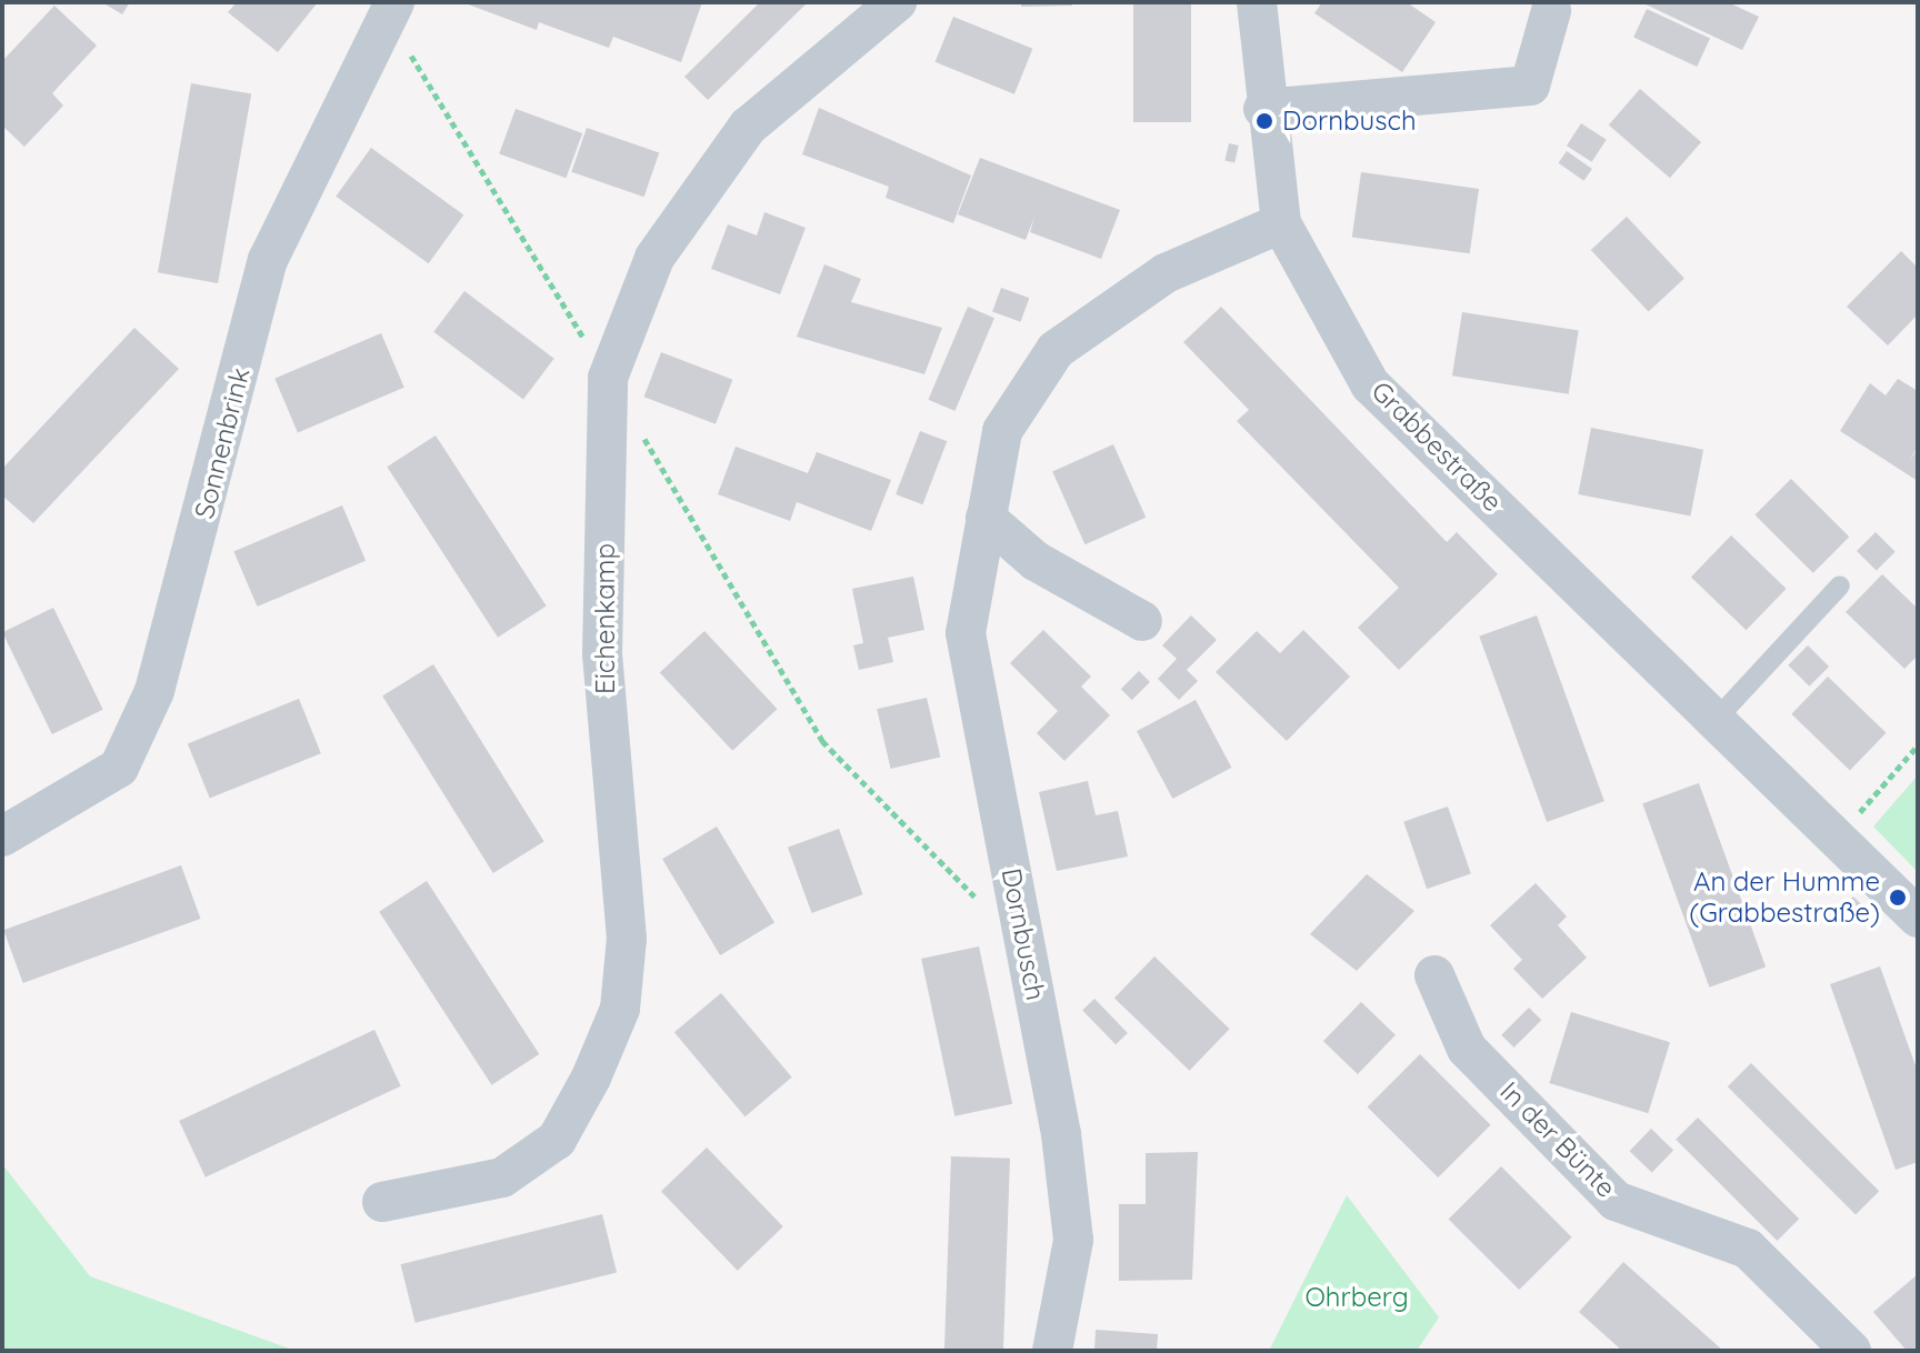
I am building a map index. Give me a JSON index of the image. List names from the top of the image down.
{
  "streets": {
    "street": [
      "Sonnenbrink",
      "Grabbestraße",
      "Eichenkamp",
      "Dornbusch",
      "In der Bünte"
    ]
  },
  "crossings": [
    ["Grabbestraße", "Dornbusch"]
  ],
  "parks": ["Ohrberg"],
  "places": ["Dornbusch", "An der Humme (Grabbestraße)"]
}
